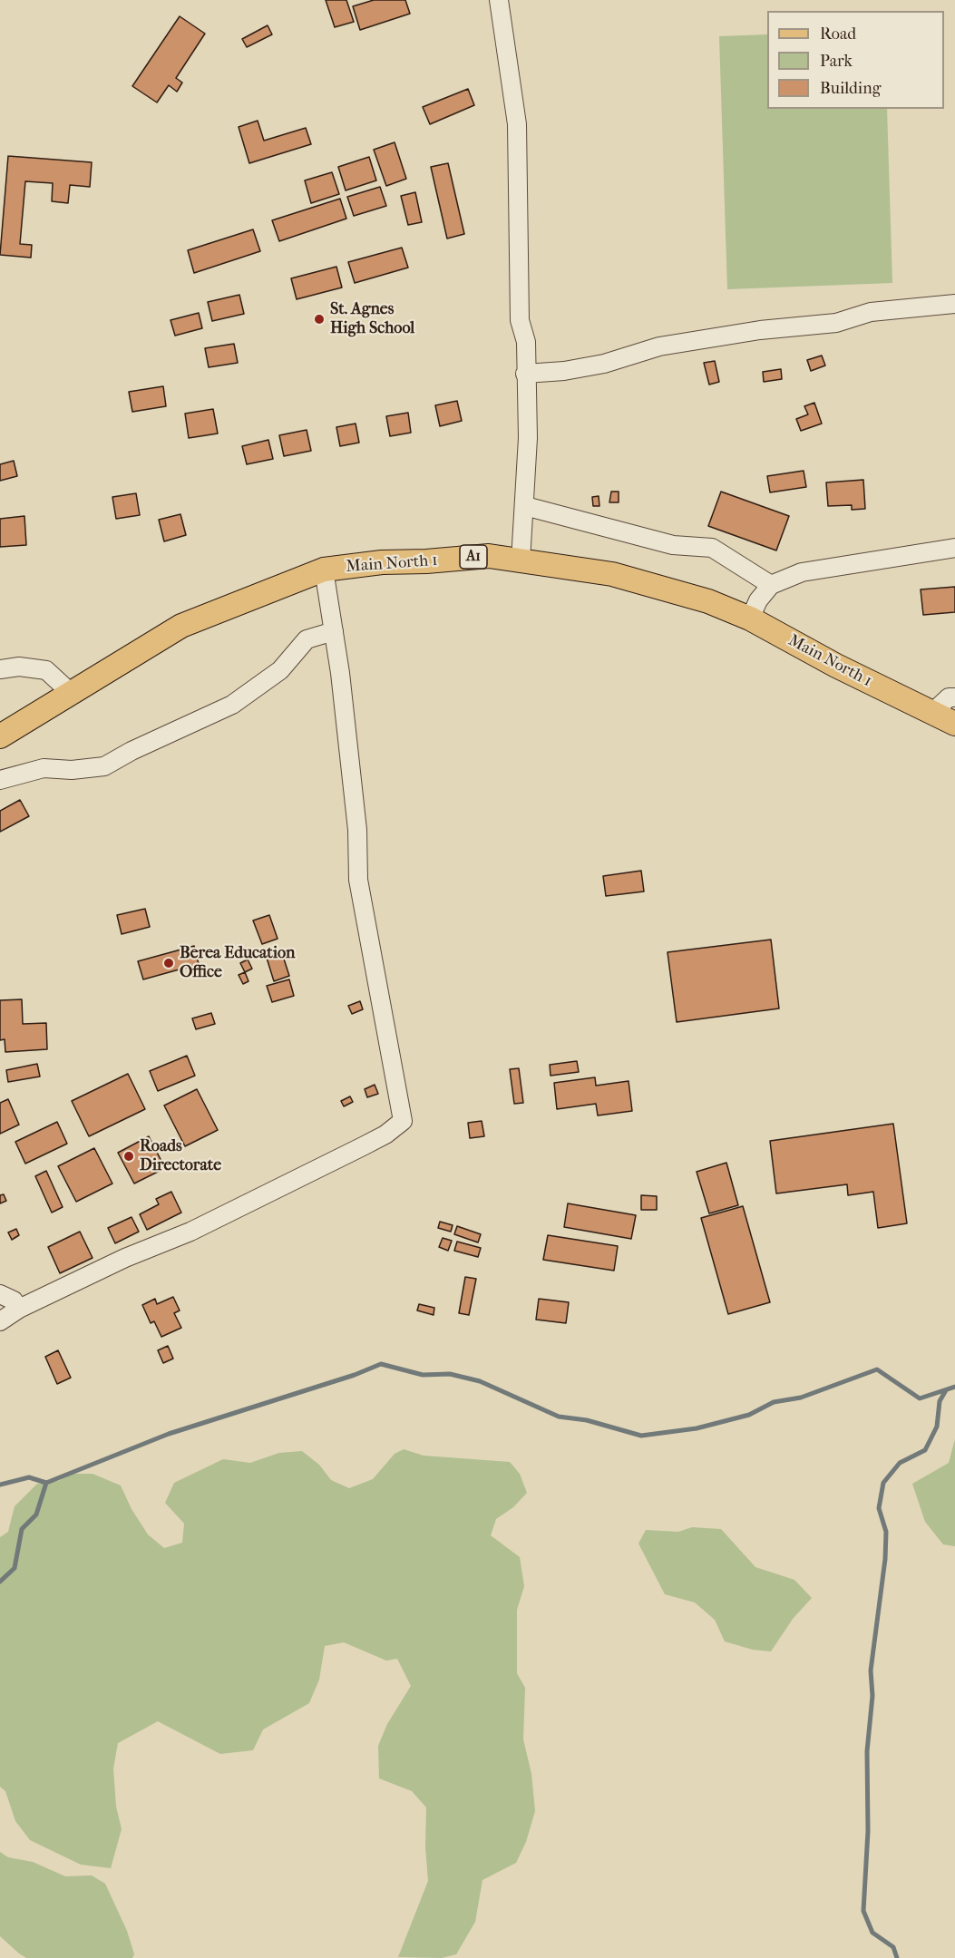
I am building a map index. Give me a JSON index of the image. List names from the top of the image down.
{
  "streets": {
    "main road": ["A1", "Main North 1"]
  },
  "places": ["St. Agnes High School", "Berea Education Office", "Roads Directorate"],
  "legend": ["Road", "Park", "Building"]
}
